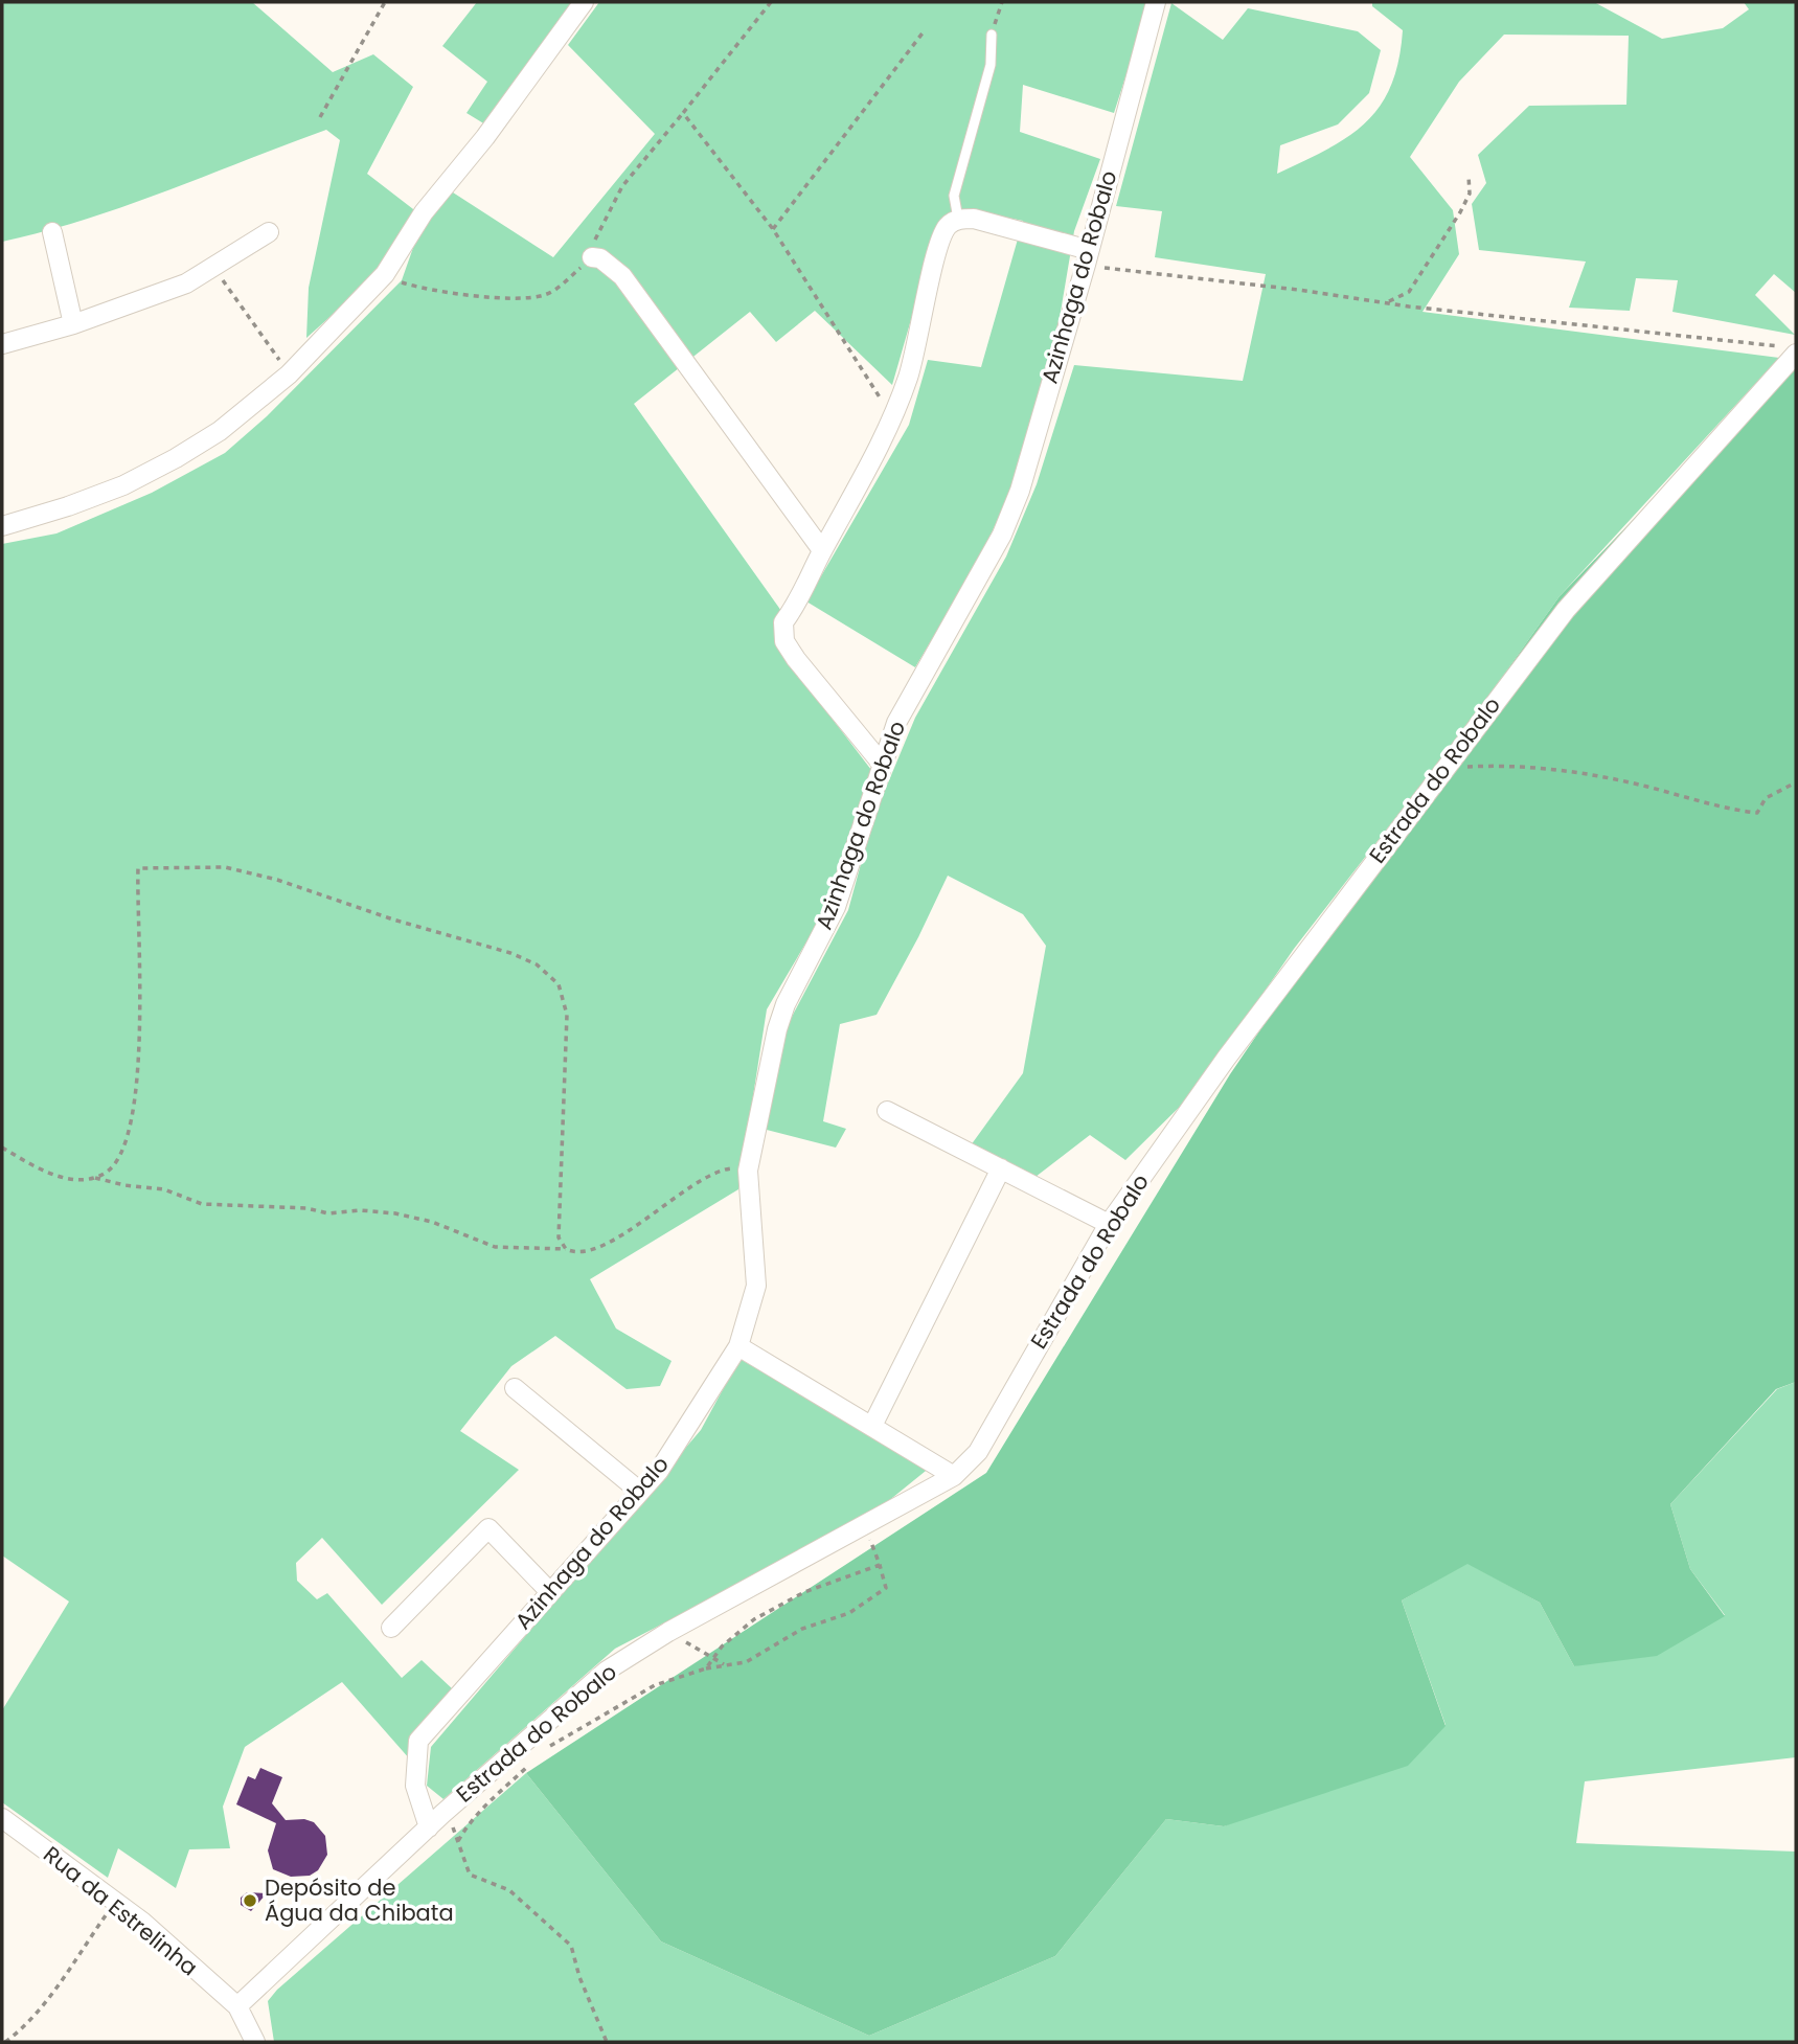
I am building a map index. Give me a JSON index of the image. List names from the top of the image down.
{
  "streets": {
    "street": ["Azinhaga do Robalo", "Estrada do Robalo", "Rua da Estrelinha"]
  },
  "crossings": [
    ["Azinhaga do Robalo", "Estrada do Robalo"],
    ["Estrada do Robalo", "Rua da Estrelinha"]
  ],
  "places": ["Depósito de Água da Chibata"]
}
